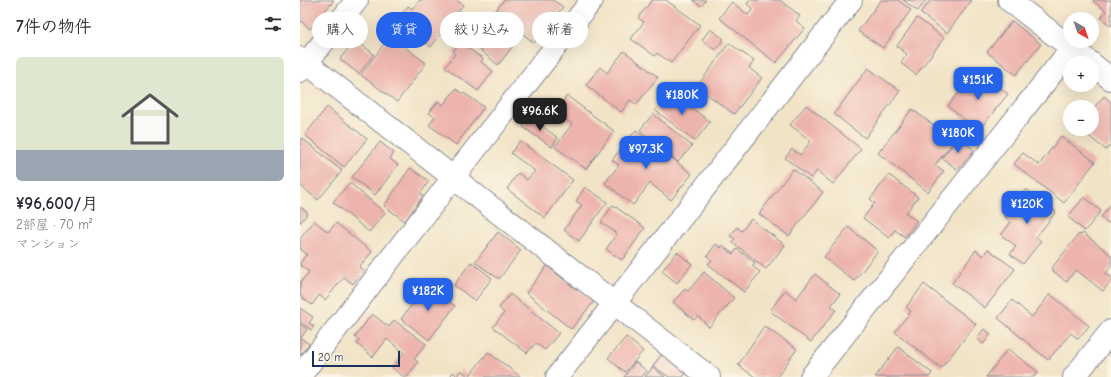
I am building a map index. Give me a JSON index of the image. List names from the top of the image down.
{
  "scale_bar": "20 m",
  "north": "bottom right",
  "page": {
    "heading": "7件の物件",
    "map_buttons": ["+", "−"],
    "chip": [
      "購入",
      "賃貸",
      "絞り込み",
      "新着"
    ],
    "list": [
      {
        "name": "¥96,600/月",
        "note": "2部屋 · 70 m² · マンション"
      }
    ],
    "price": [
      "¥151K",
      "¥180K",
      "¥96.6K",
      "¥180K",
      "¥97.3K",
      "¥120K",
      "¥182K"
    ],
    "scale": "20 m"
  }
}
